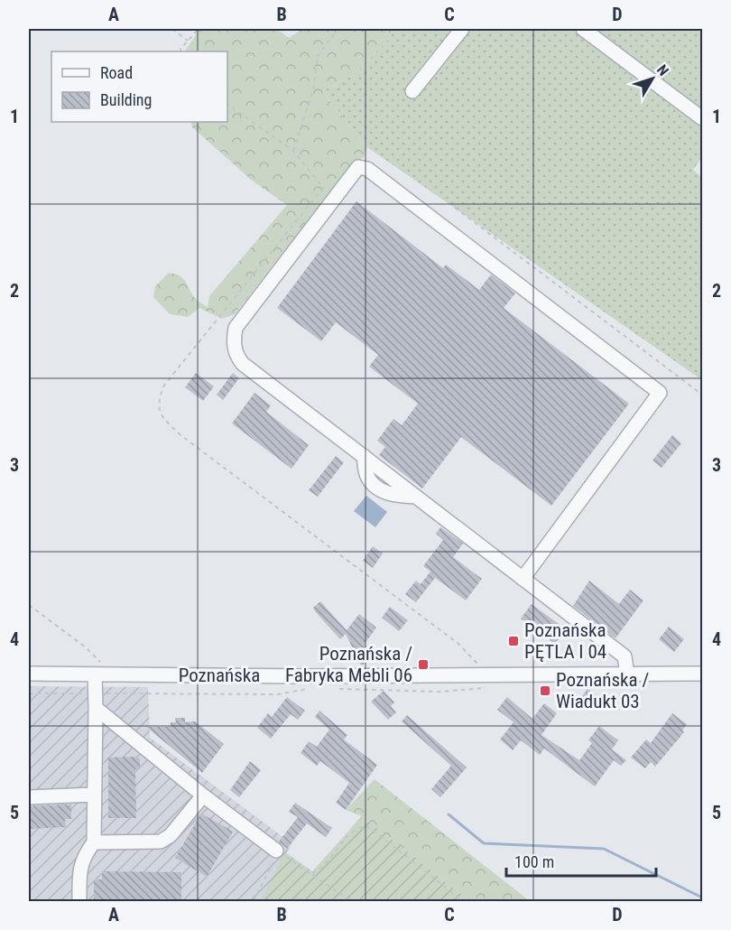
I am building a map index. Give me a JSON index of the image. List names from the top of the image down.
{
  "streets": {
    "street": ["Poznańska"]
  },
  "places": {
    "transit": ["Poznańska PĘTLA I 04", "Poznańska / Fabryka Mebli 06", "Poznańska / Wiadukt 03"]
  },
  "legend": ["Road", "Building"],
  "scale_bar": "100 m",
  "north": "top right",
  "grid": {
    "columns": [
      "A",
      "B",
      "C",
      "D"
    ],
    "rows": [
      "1",
      "2",
      "3",
      "4",
      "5"
    ]
  }
}
